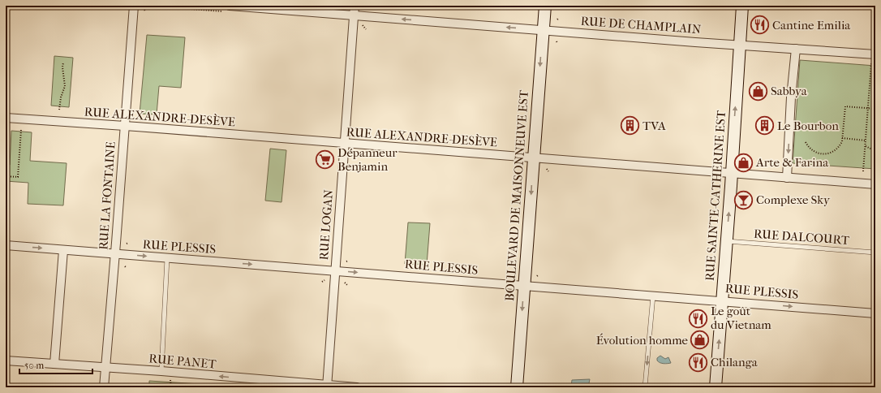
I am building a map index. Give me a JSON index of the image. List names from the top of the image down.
{
  "streets": {
    "street": [
      "RUE DE CHAMPLAIN",
      "RUE ALEXANDRE-DESÈVE",
      "RUE LA FONTAINE",
      "BOULEVARD DE MAISONNEUVE EST",
      "RUE SAINTE-CATHERINE EST",
      "RUE LOGAN",
      "RUE PLESSIS",
      "RUE PANET"
    ],
    "lane": ["RUE DALCOURT"]
  },
  "crossings": [
    ["RUE DE CHAMPLAIN", "BOULEVARD DE MAISONNEUVE EST"],
    ["RUE DE CHAMPLAIN", "RUE SAINTE-CATHERINE EST"],
    ["RUE DE CHAMPLAIN", "RUE LOGAN"],
    ["RUE ALEXANDRE-DESÈVE", "RUE LA FONTAINE"],
    ["RUE ALEXANDRE-DESÈVE", "BOULEVARD DE MAISONNEUVE EST"],
    ["RUE ALEXANDRE-DESÈVE", "RUE SAINTE-CATHERINE EST"],
    ["RUE ALEXANDRE-DESÈVE", "RUE LOGAN"],
    ["RUE LA FONTAINE", "RUE PLESSIS"],
    ["RUE LA FONTAINE", "RUE PANET"],
    ["BOULEVARD DE MAISONNEUVE EST", "RUE PLESSIS"],
    ["RUE SAINTE-CATHERINE EST", "RUE DALCOURT"],
    ["RUE SAINTE-CATHERINE EST", "RUE PLESSIS"],
    ["RUE LOGAN", "RUE PLESSIS"],
    ["RUE LOGAN", "RUE PANET"]
  ],
  "one_way": ["BOULEVARD DE MAISONNEUVE EST", "RUE PLESSIS", "RUE PANET"],
  "places": {
    "restaurant": ["Cantine Emilia", "Le goût du Vietnam", "Chilanga"],
    "shop": ["Sabbya", "Arte & Farina", "Évolution homme"],
    "building": ["TVA", "Le Bourbon"],
    "supermarket": ["Dépanneur Benjamin"],
    "bar": ["Complexe Sky"]
  },
  "scale_bar": "50 m"
}
